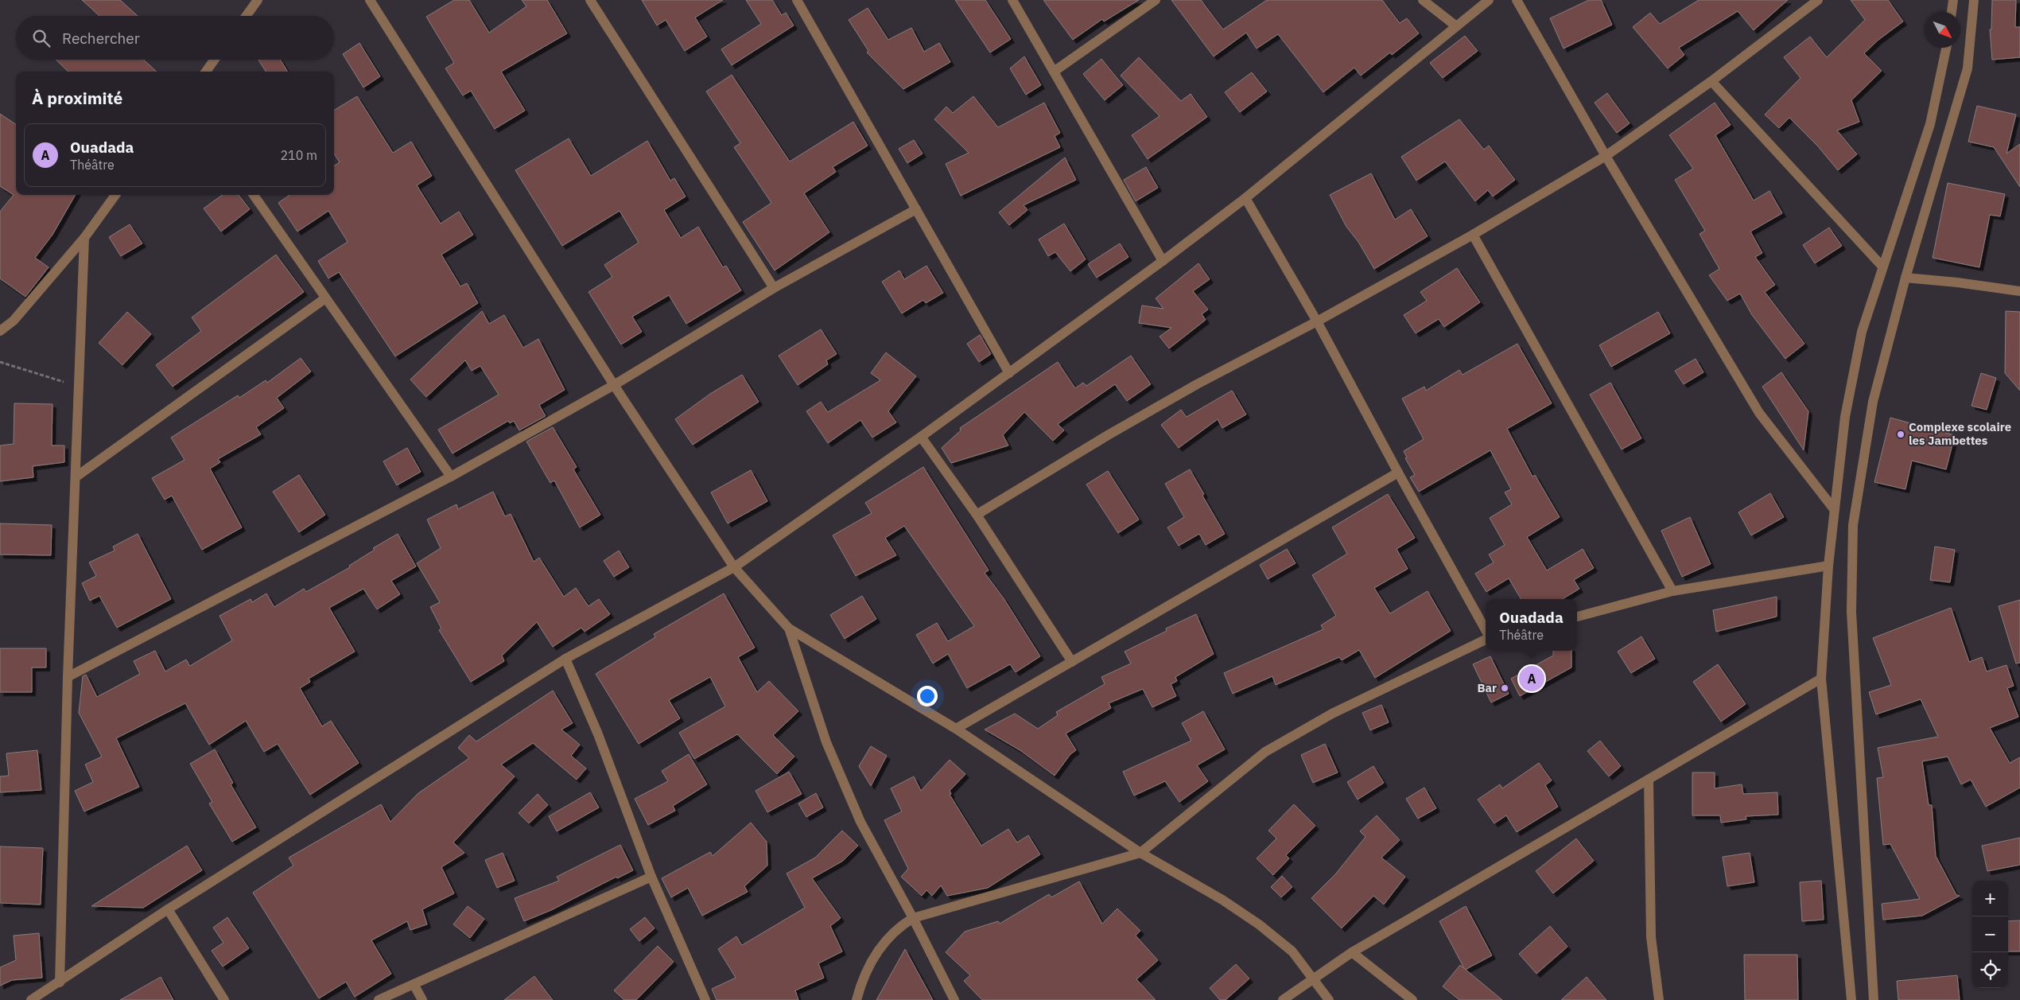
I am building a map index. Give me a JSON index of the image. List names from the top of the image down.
{
  "places": ["Complexe scolaire les Jambettes", "Bar"],
  "north": "bottom right",
  "page": {
    "search": "Rechercher",
    "heading": "À proximité",
    "list": [
      {
        "mark": "A",
        "name": "Ouadada",
        "note": "Théâtre",
        "value": "210 m"
      }
    ],
    "popup": ["Ouadada", "Théâtre"],
    "pins": "A",
    "map_buttons": ["+", "−"]
  }
}
